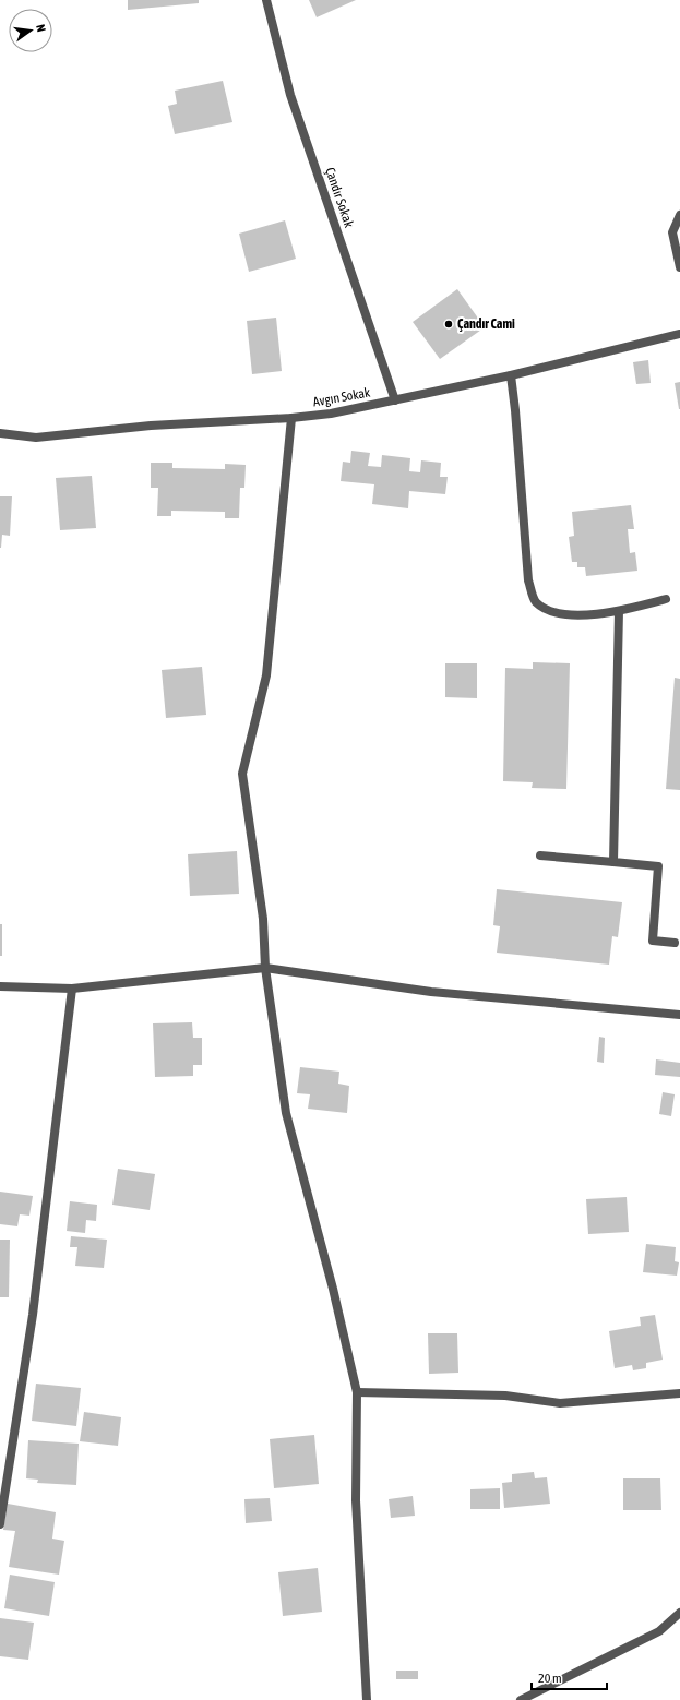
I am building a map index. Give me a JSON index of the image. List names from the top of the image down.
{
  "streets": {
    "street": ["Çandır Sokak", "Avgın Sokak"]
  },
  "crossings": [
    ["Çandır Sokak", "Avgın Sokak"]
  ],
  "places": ["Çandır Cami"],
  "scale_bar": "20 m",
  "north": "right"
}
